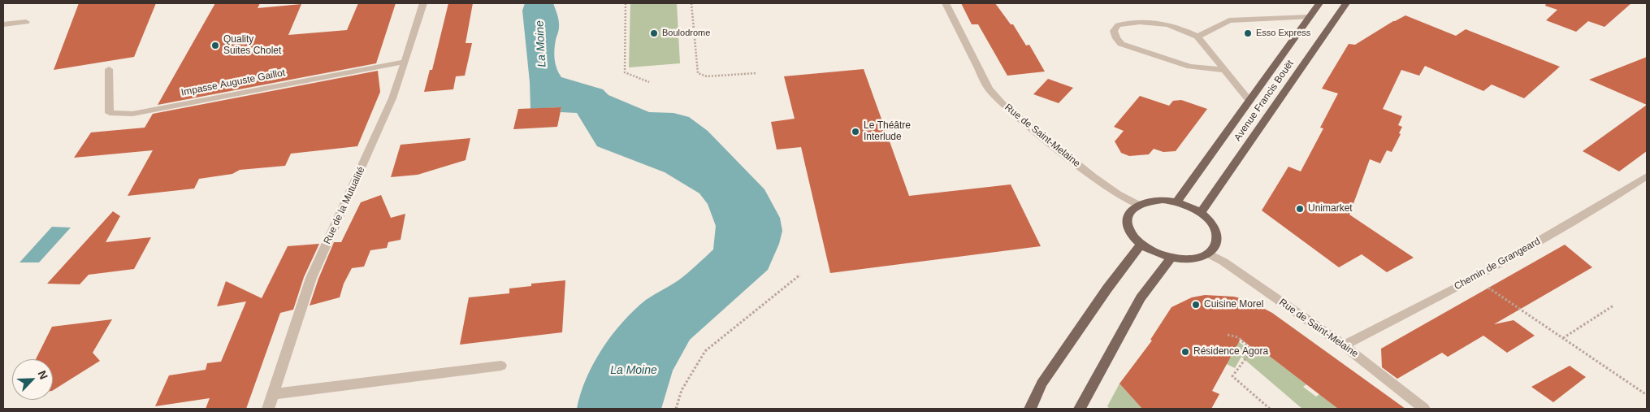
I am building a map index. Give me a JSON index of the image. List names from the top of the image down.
{
  "streets": {
    "main road": ["Avenue Francis Bouët"],
    "street": [
      "Impasse Auguste Gaillot",
      "Rue de Saint-Melaine",
      "Rue de la Mutualité",
      "Chemin de Grangeard"
    ]
  },
  "crossings": [
    ["Impasse Auguste Gaillot", "Rue de la Mutualité"],
    ["Avenue Francis Bouët", "Rue de Saint-Melaine"],
    ["Rue de Saint-Melaine", "Chemin de Grangeard"]
  ],
  "water": ["La Moine"],
  "places": [
    "Boulodrome",
    "Esso Express",
    "Quality Suites Cholet",
    "Le Théâtre Interlude",
    "Unimarket",
    "Cuisine Morel",
    "Résidence Agora"
  ],
  "north": "top right"
}
